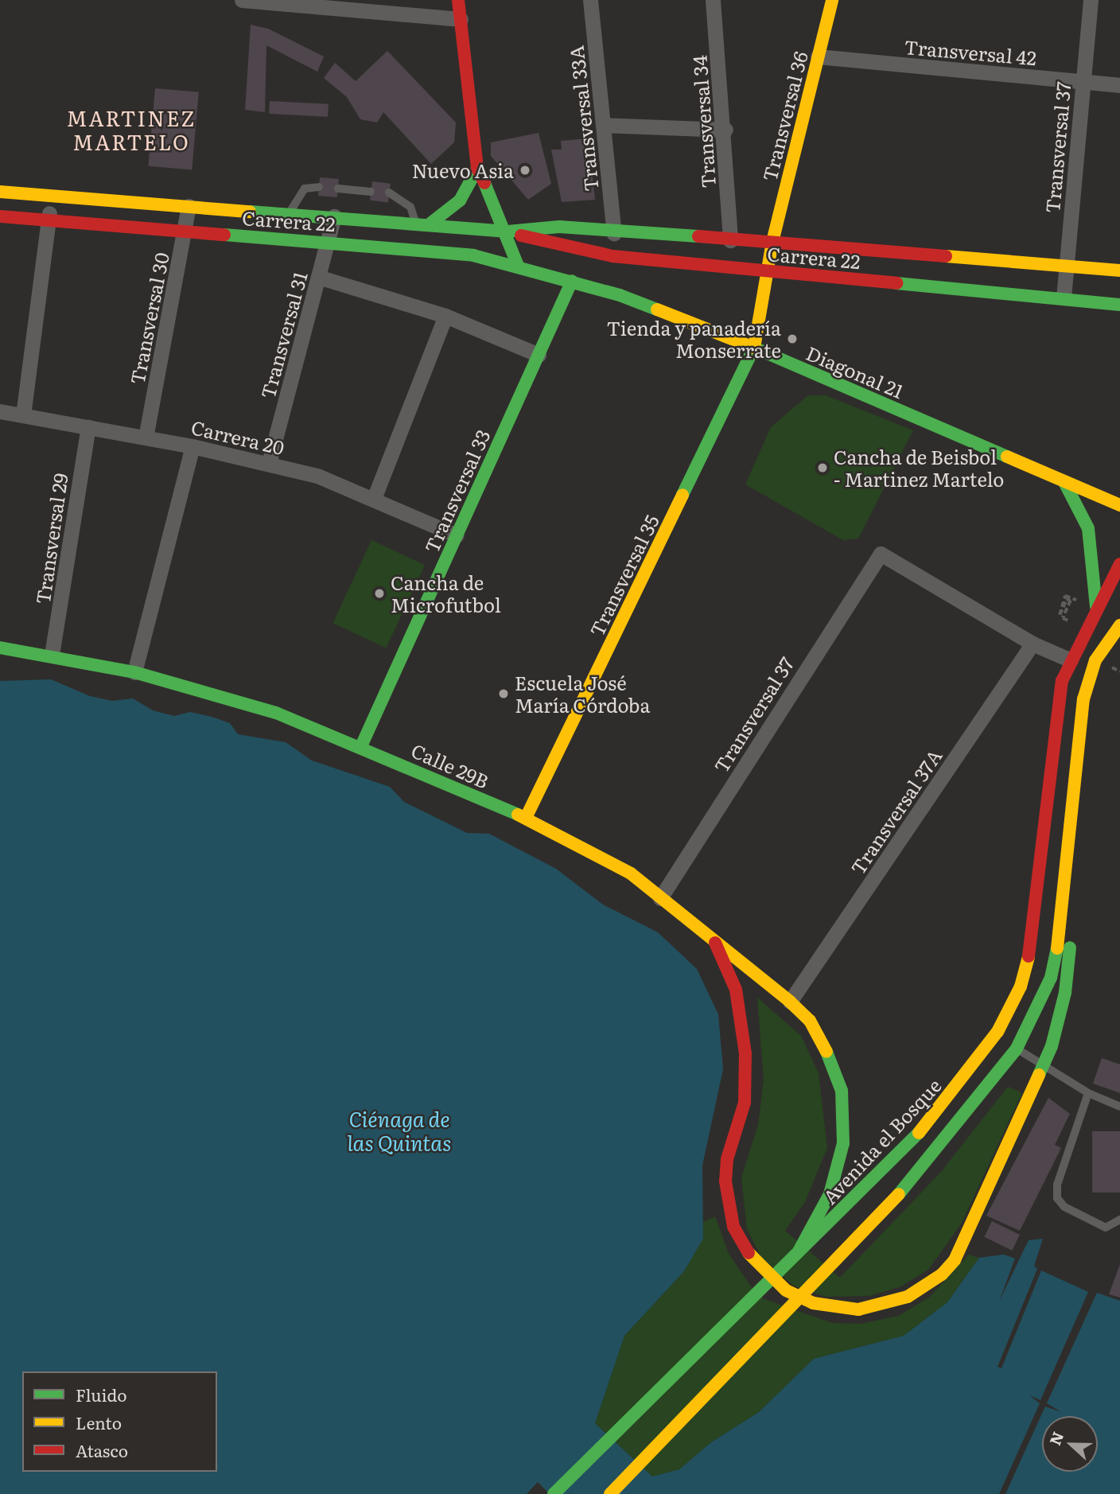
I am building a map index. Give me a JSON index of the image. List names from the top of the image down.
{
  "streets": {
    "main road": [
      "Transversal 36",
      "Carrera 22",
      "Diagonal 21",
      "Transversal 33",
      "Transversal 35",
      "Calle 29B",
      "Avenida el Bosque"
    ],
    "street": [
      "Transversal 42",
      "Transversal 33A",
      "Transversal 34",
      "Transversal 37",
      "Transversal 30",
      "Transversal 31",
      "Carrera 20",
      "Transversal 29",
      "Transversal 37A"
    ]
  },
  "crossings": [
    ["Transversal 42", "Transversal 36"],
    ["Transversal 42", "Transversal 37"],
    ["Transversal 36", "Carrera 22"],
    ["Transversal 36", "Transversal 35"],
    ["Transversal 33A", "Carrera 22"],
    ["Transversal 34", "Carrera 22"],
    ["Transversal 37", "Carrera 22"],
    ["Transversal 37", "Calle 29B"],
    ["Transversal 37", "Transversal 37A"],
    ["Carrera 22", "Transversal 30"],
    ["Carrera 22", "Transversal 31"],
    ["Carrera 22", "Diagonal 21"],
    ["Carrera 22", "Transversal 33"],
    ["Carrera 22", "Transversal 35"],
    ["Transversal 30", "Carrera 20"],
    ["Transversal 31", "Carrera 20"],
    ["Diagonal 21", "Transversal 33"],
    ["Diagonal 21", "Transversal 35"],
    ["Carrera 20", "Transversal 33"],
    ["Carrera 20", "Transversal 29"],
    ["Transversal 33", "Calle 29B"],
    ["Transversal 29", "Calle 29B"],
    ["Transversal 35", "Calle 29B"],
    ["Calle 29B", "Transversal 37A"],
    ["Calle 29B", "Avenida el Bosque"]
  ],
  "districts": ["MARTINEZ MARTELO"],
  "water": ["Ciénaga de las Quintas"],
  "places": [
    "Nuevo Asia",
    "Tienda y panadería Monserrate",
    "Cancha de Beisbol - Martinez Martelo",
    "Cancha de Microfutbol",
    "Escuela José María Córdoba"
  ],
  "legend": ["Fluido", "Lento", "Atasco"],
  "north": "left"
}
